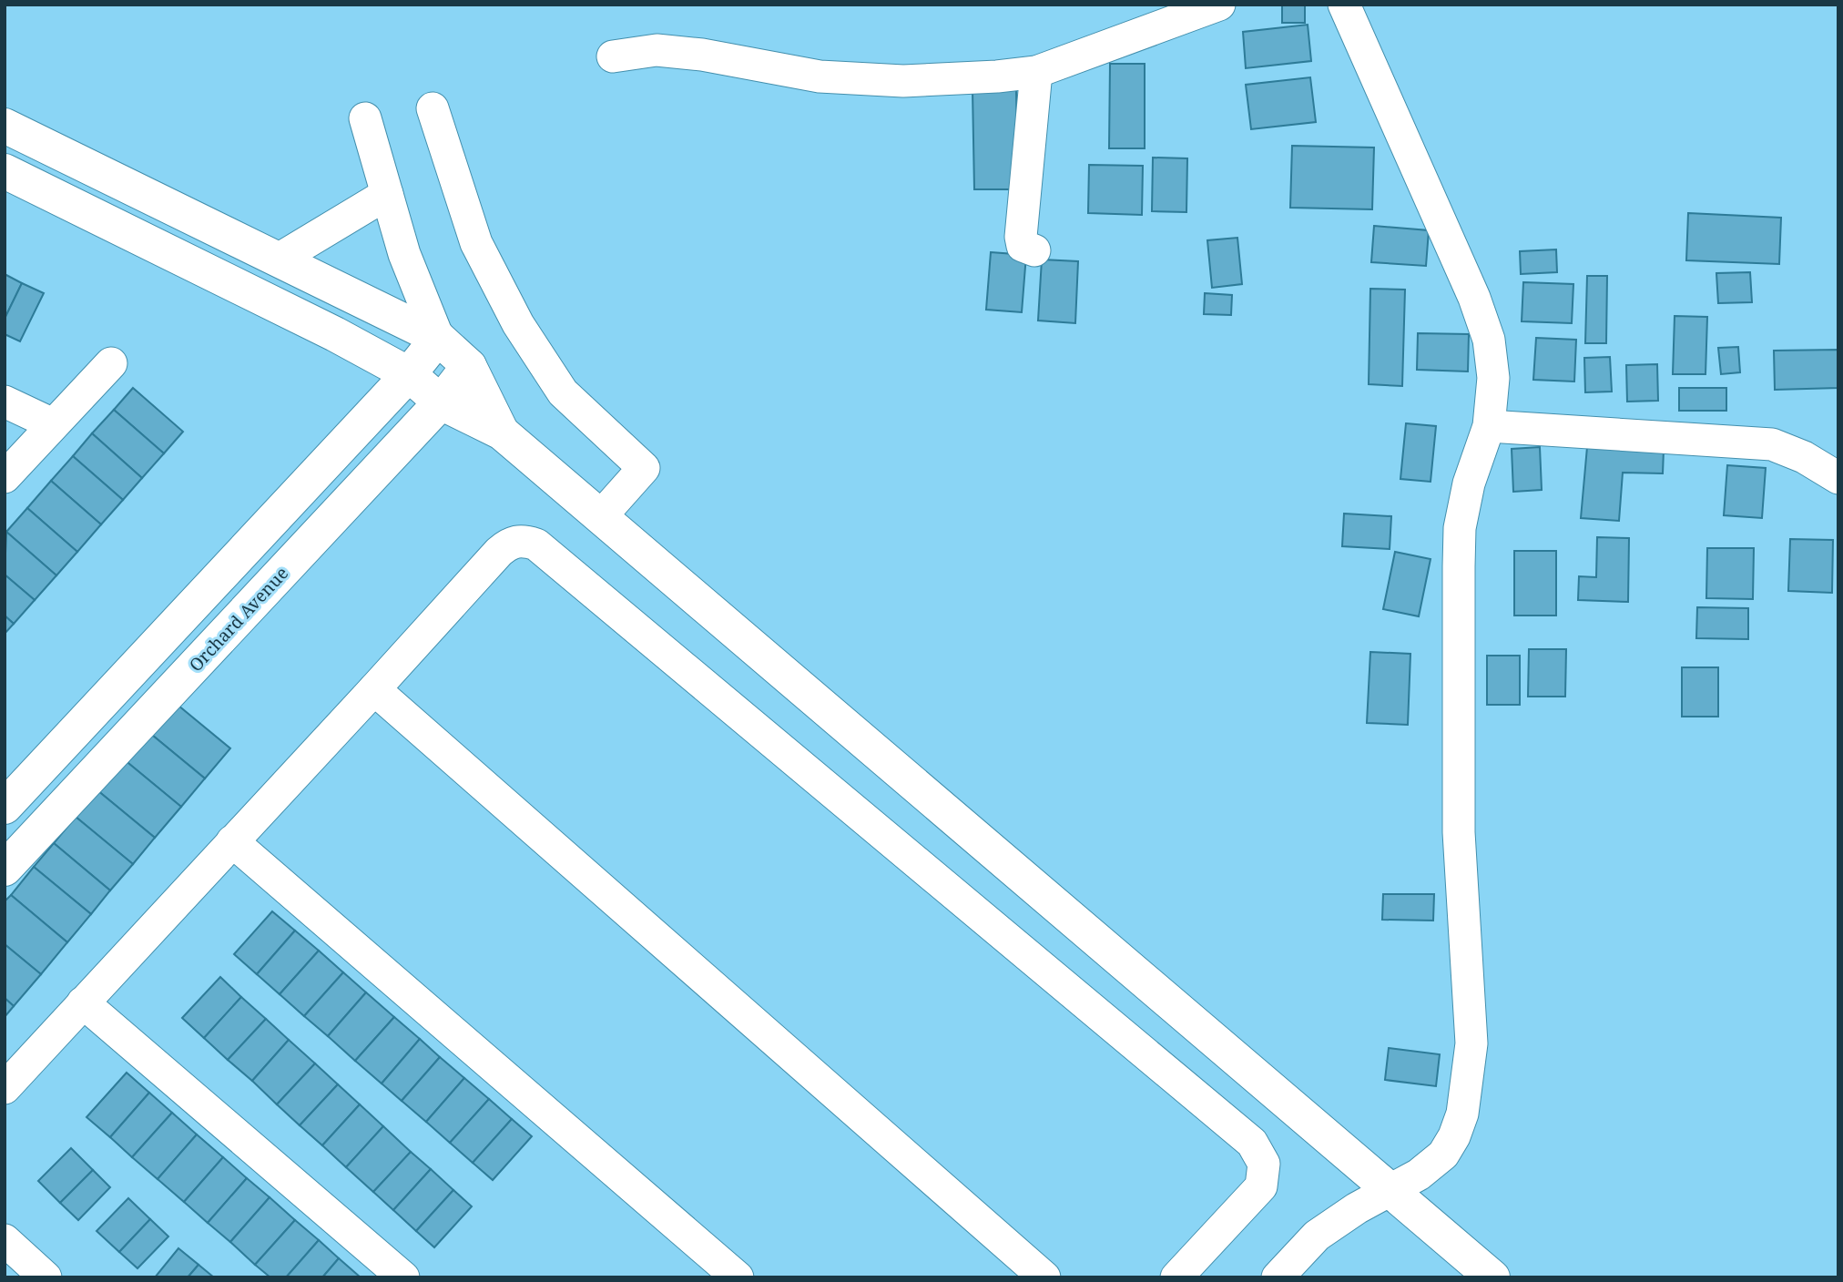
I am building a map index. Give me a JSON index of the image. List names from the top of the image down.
{
  "streets": {
    "street": ["Orchard Avenue"]
  }
}
